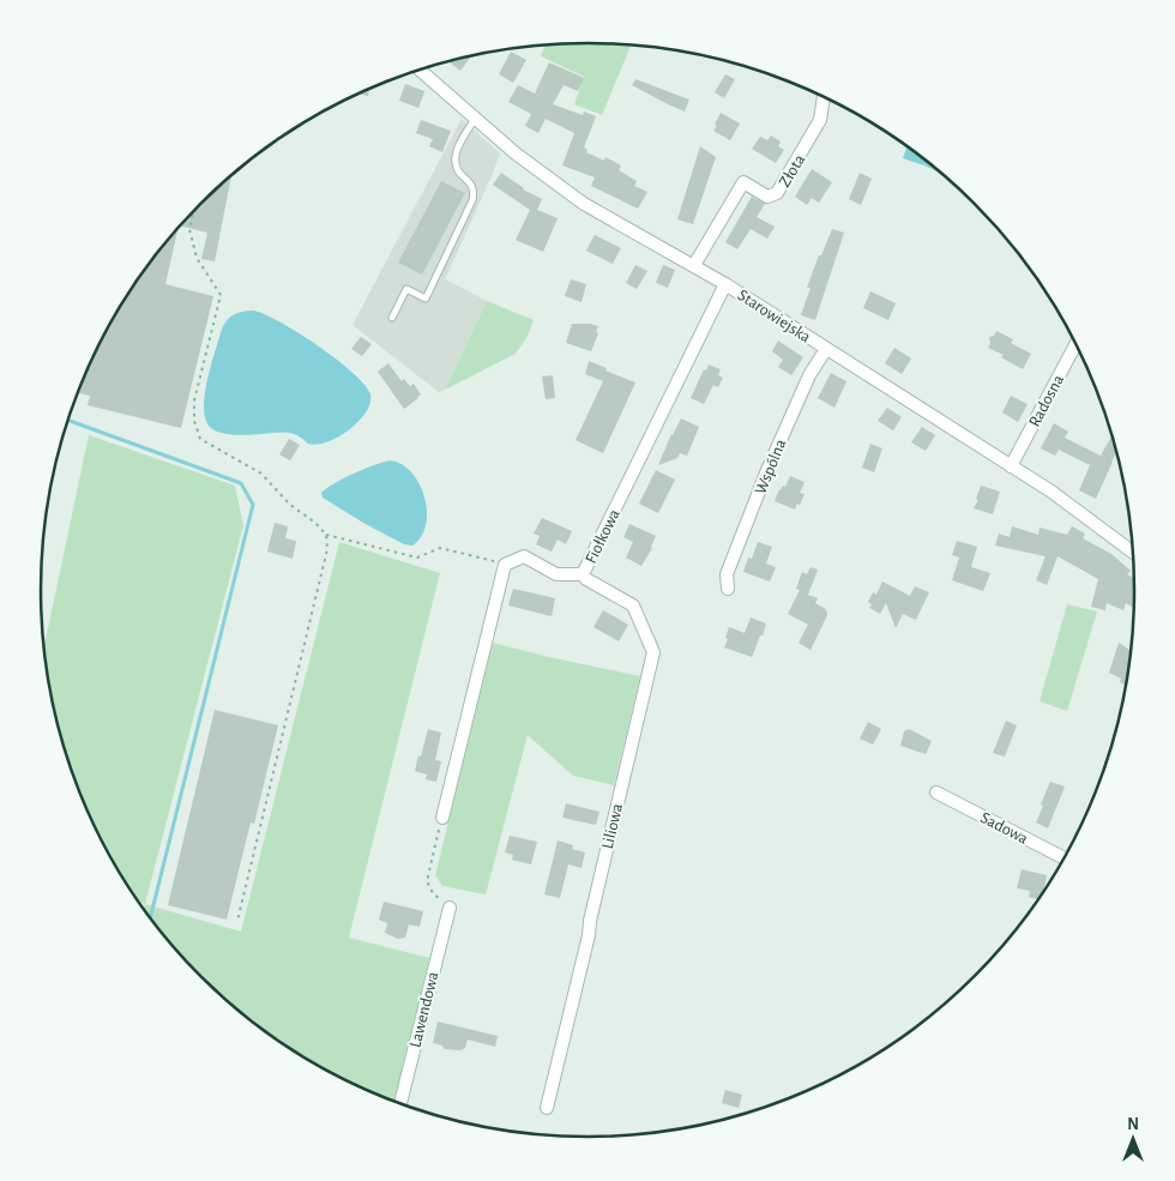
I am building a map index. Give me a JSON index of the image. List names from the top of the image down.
{
  "streets": {
    "street": [
      "Złota",
      "Starowiejska",
      "Radosna",
      "Wspólna",
      "Fiołkowa",
      "Liliowa",
      "Sadowa",
      "Lawendowa"
    ]
  },
  "crossings": [
    ["Złota", "Starowiejska"],
    ["Starowiejska", "Radosna"],
    ["Starowiejska", "Wspólna"],
    ["Starowiejska", "Fiołkowa"],
    ["Fiołkowa", "Liliowa"]
  ],
  "north": "top"
}
